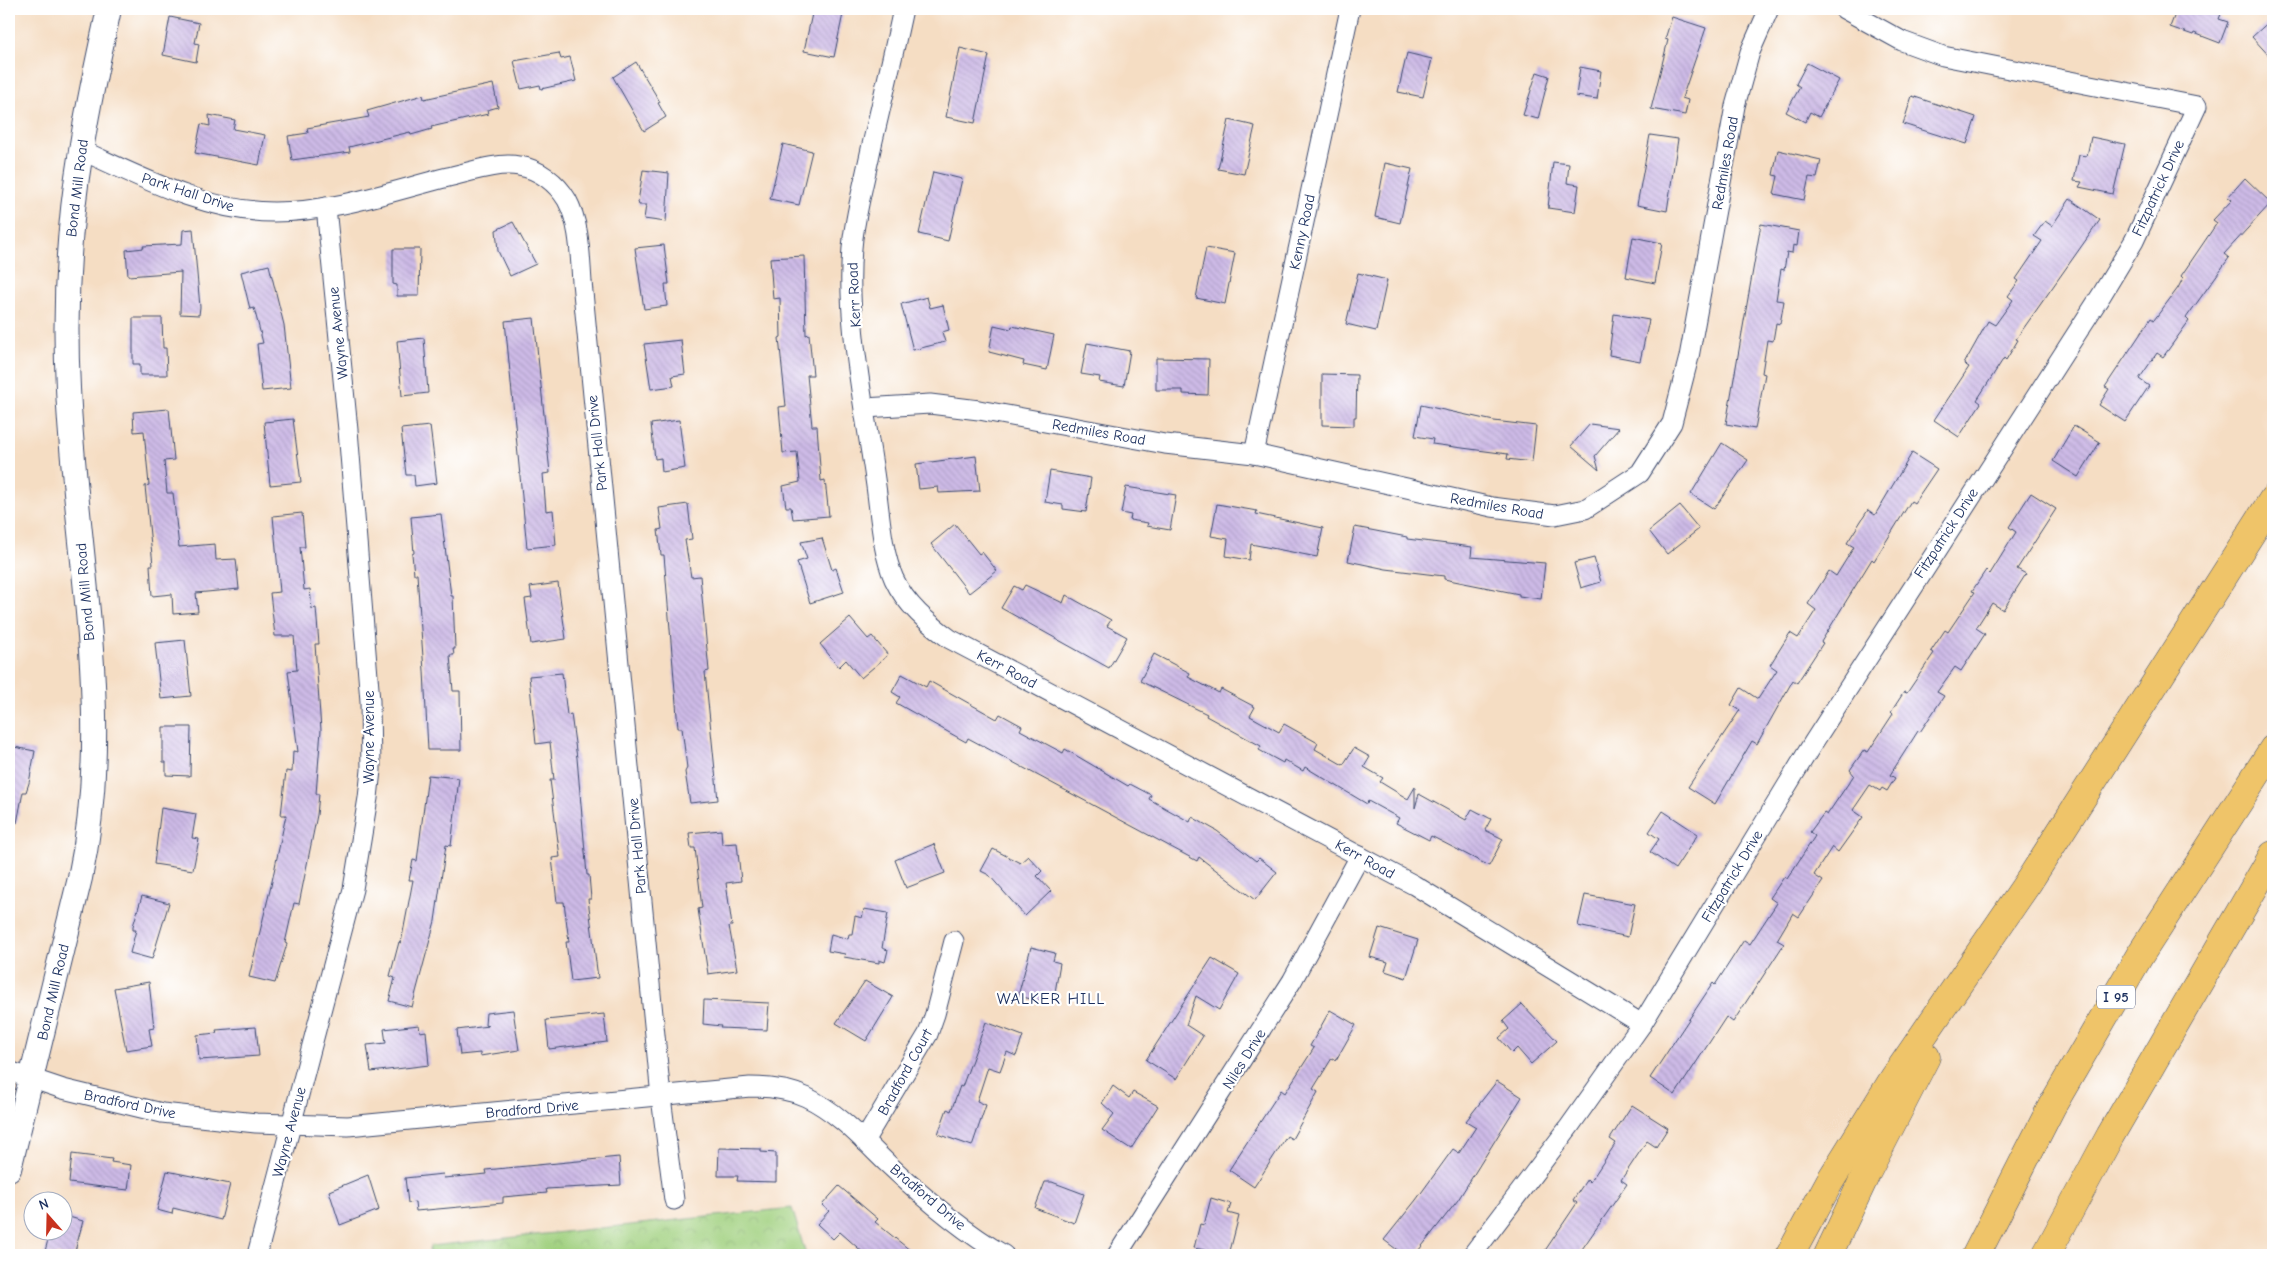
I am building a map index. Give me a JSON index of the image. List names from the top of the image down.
{
  "streets": {
    "highway": ["I 95"],
    "street": [
      "Redmiles Road",
      "Bond Mill Road",
      "Fitzpatrick Drive",
      "Park Hall Drive",
      "Kenny Road",
      "Kerr Road",
      "Wayne Avenue",
      "Niles Drive",
      "Bradford Court",
      "Bradford Drive"
    ]
  },
  "crossings": [
    ["Redmiles Road", "Kenny Road"],
    ["Redmiles Road", "Kerr Road"],
    ["Bond Mill Road", "Park Hall Drive"],
    ["Bond Mill Road", "Bradford Drive"],
    ["Fitzpatrick Drive", "Kerr Road"],
    ["Park Hall Drive", "Wayne Avenue"],
    ["Park Hall Drive", "Bradford Drive"],
    ["Kerr Road", "Niles Drive"],
    ["Wayne Avenue", "Bradford Drive"],
    ["Bradford Court", "Bradford Drive"]
  ],
  "districts": ["WALKER HILL"],
  "north": "top"
}
